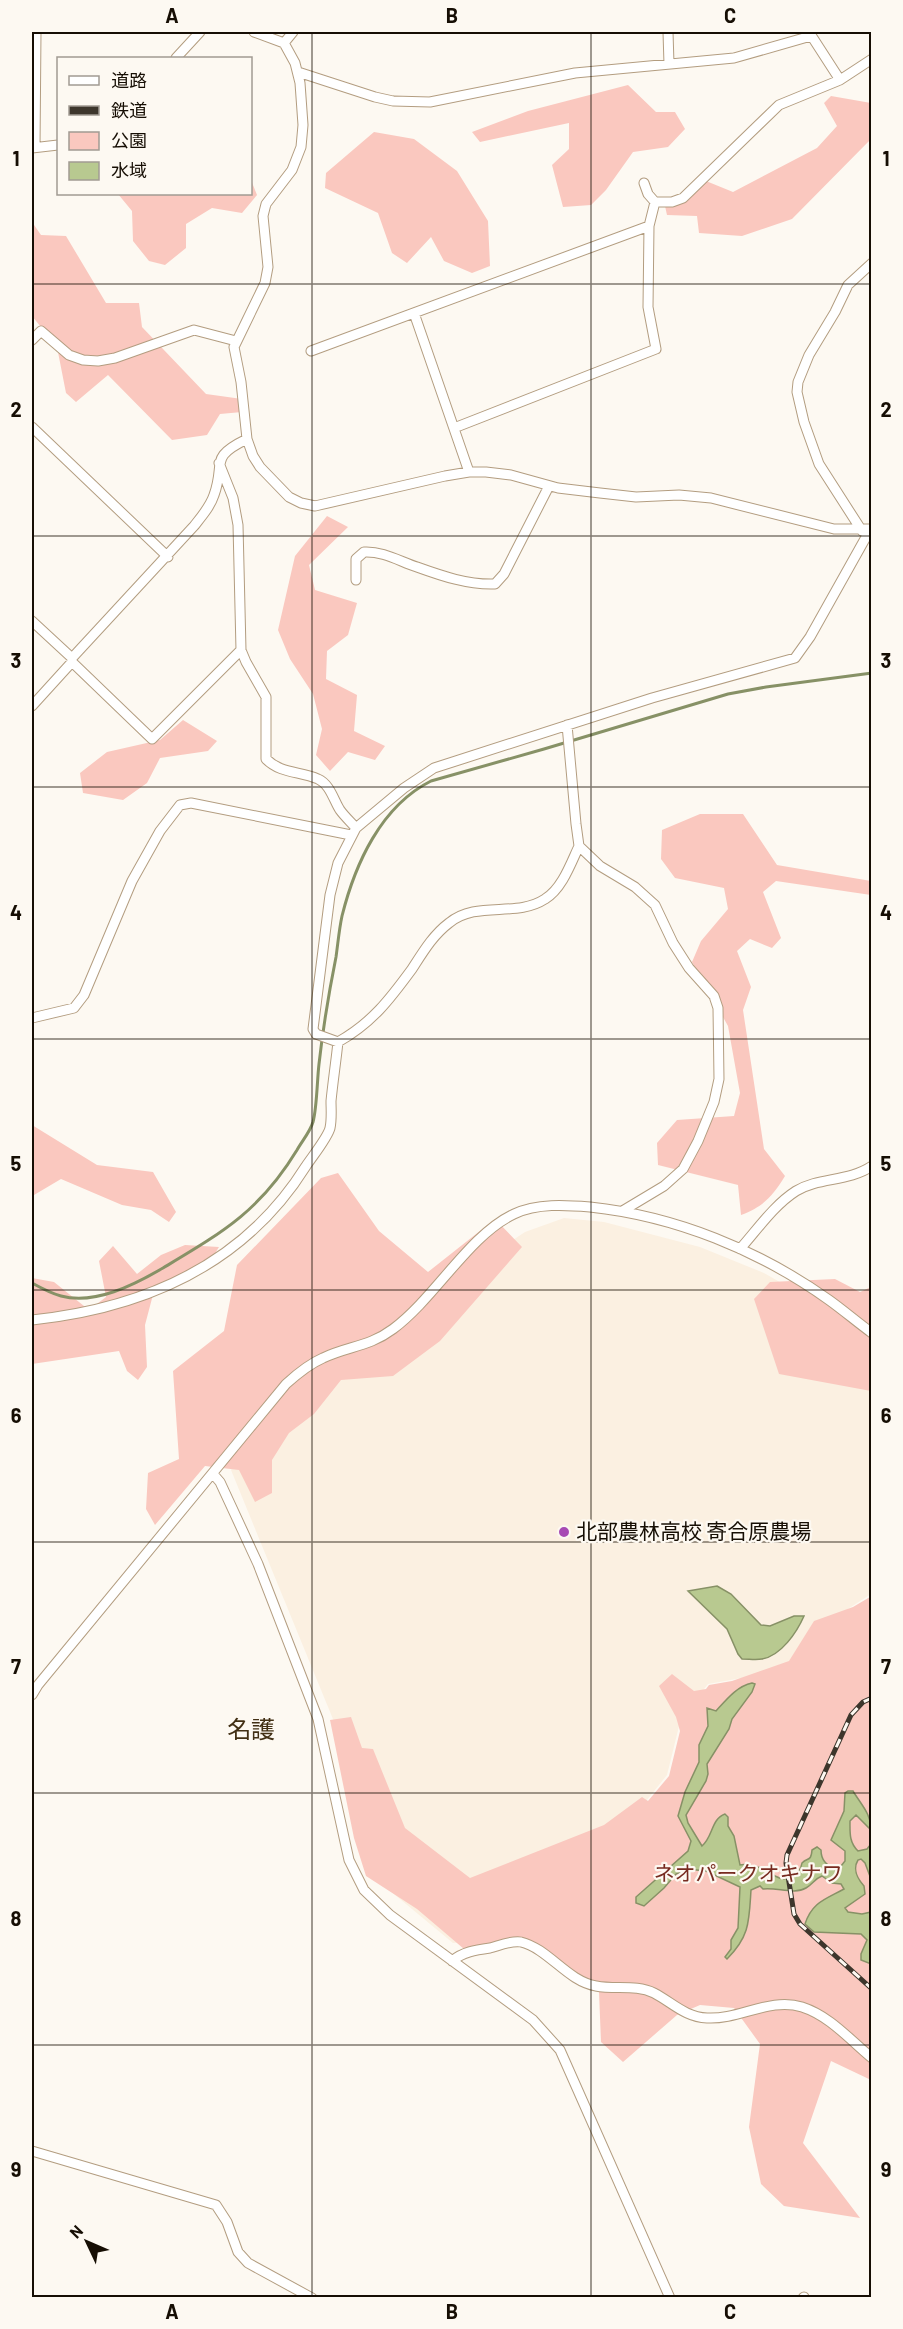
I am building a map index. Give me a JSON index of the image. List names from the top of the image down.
{
  "districts": ["名護"],
  "parks": ["ネオパークオキナワ"],
  "places": ["北部農林高校 寄合原農場"],
  "legend": [
    "道路",
    "鉄道",
    "公園",
    "水域"
  ],
  "north": "top left",
  "grid": {
    "columns": ["A", "B", "C"],
    "rows": [
      "1",
      "2",
      "3",
      "4",
      "5",
      "6",
      "7",
      "8",
      "9"
    ]
  }
}
